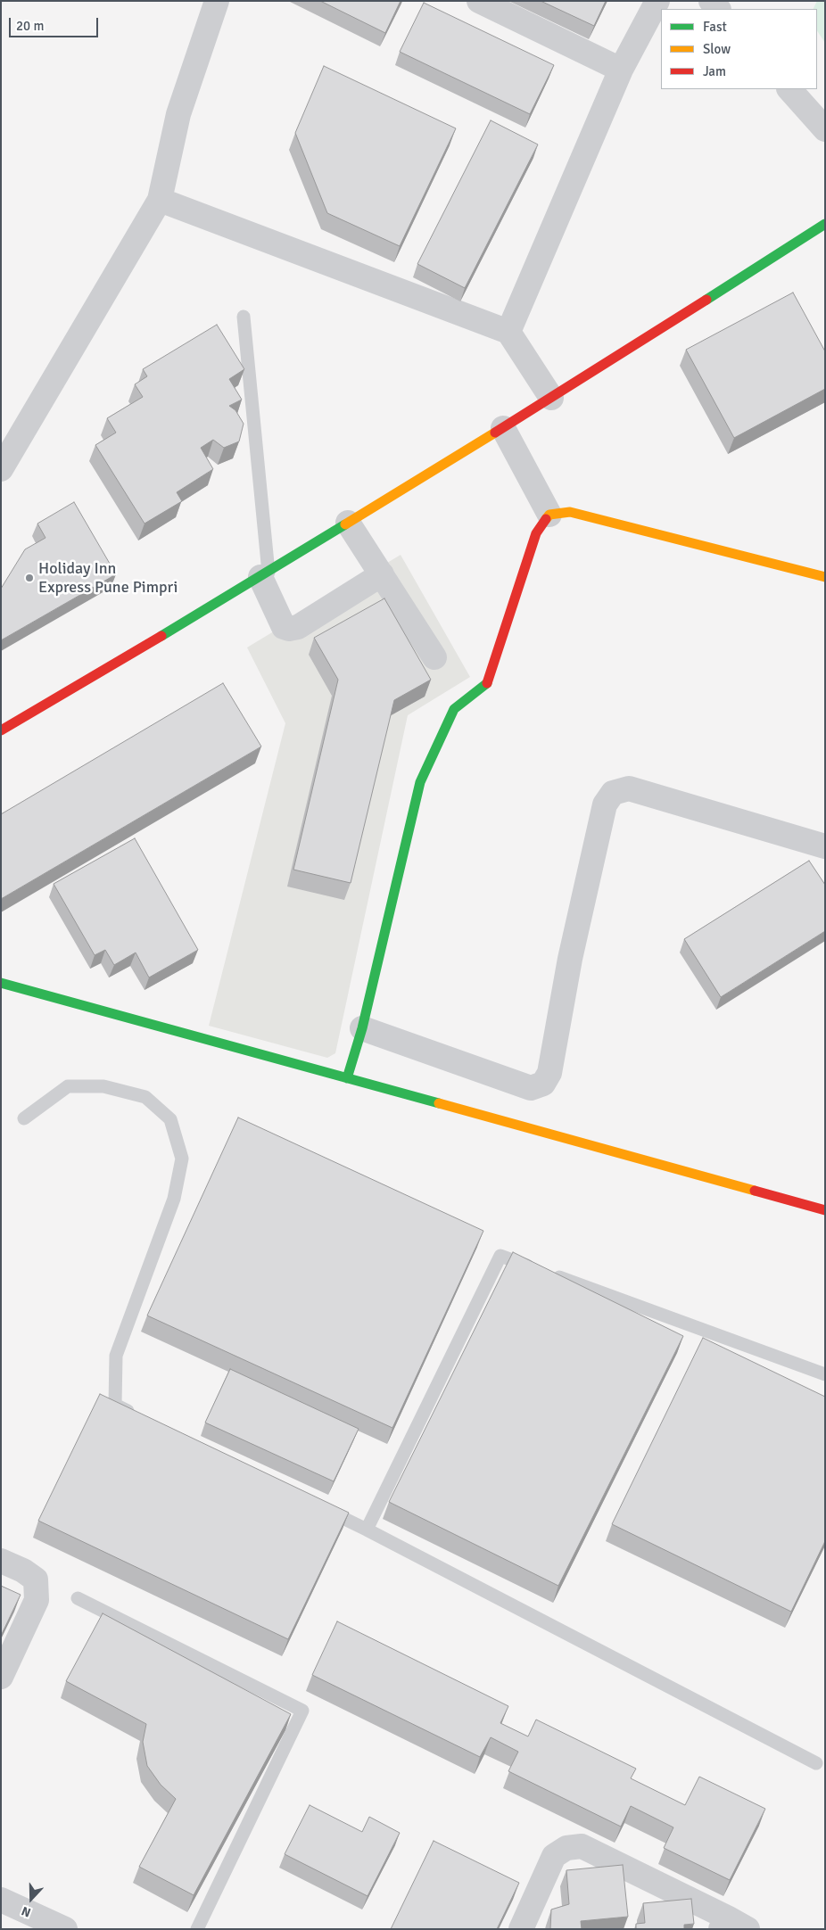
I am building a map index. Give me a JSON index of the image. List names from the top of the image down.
{
  "places": ["Holiday Inn Express Pune Pimpri"],
  "legend": ["Fast", "Slow", "Jam"],
  "scale_bar": "20 m",
  "north": "bottom"
}
